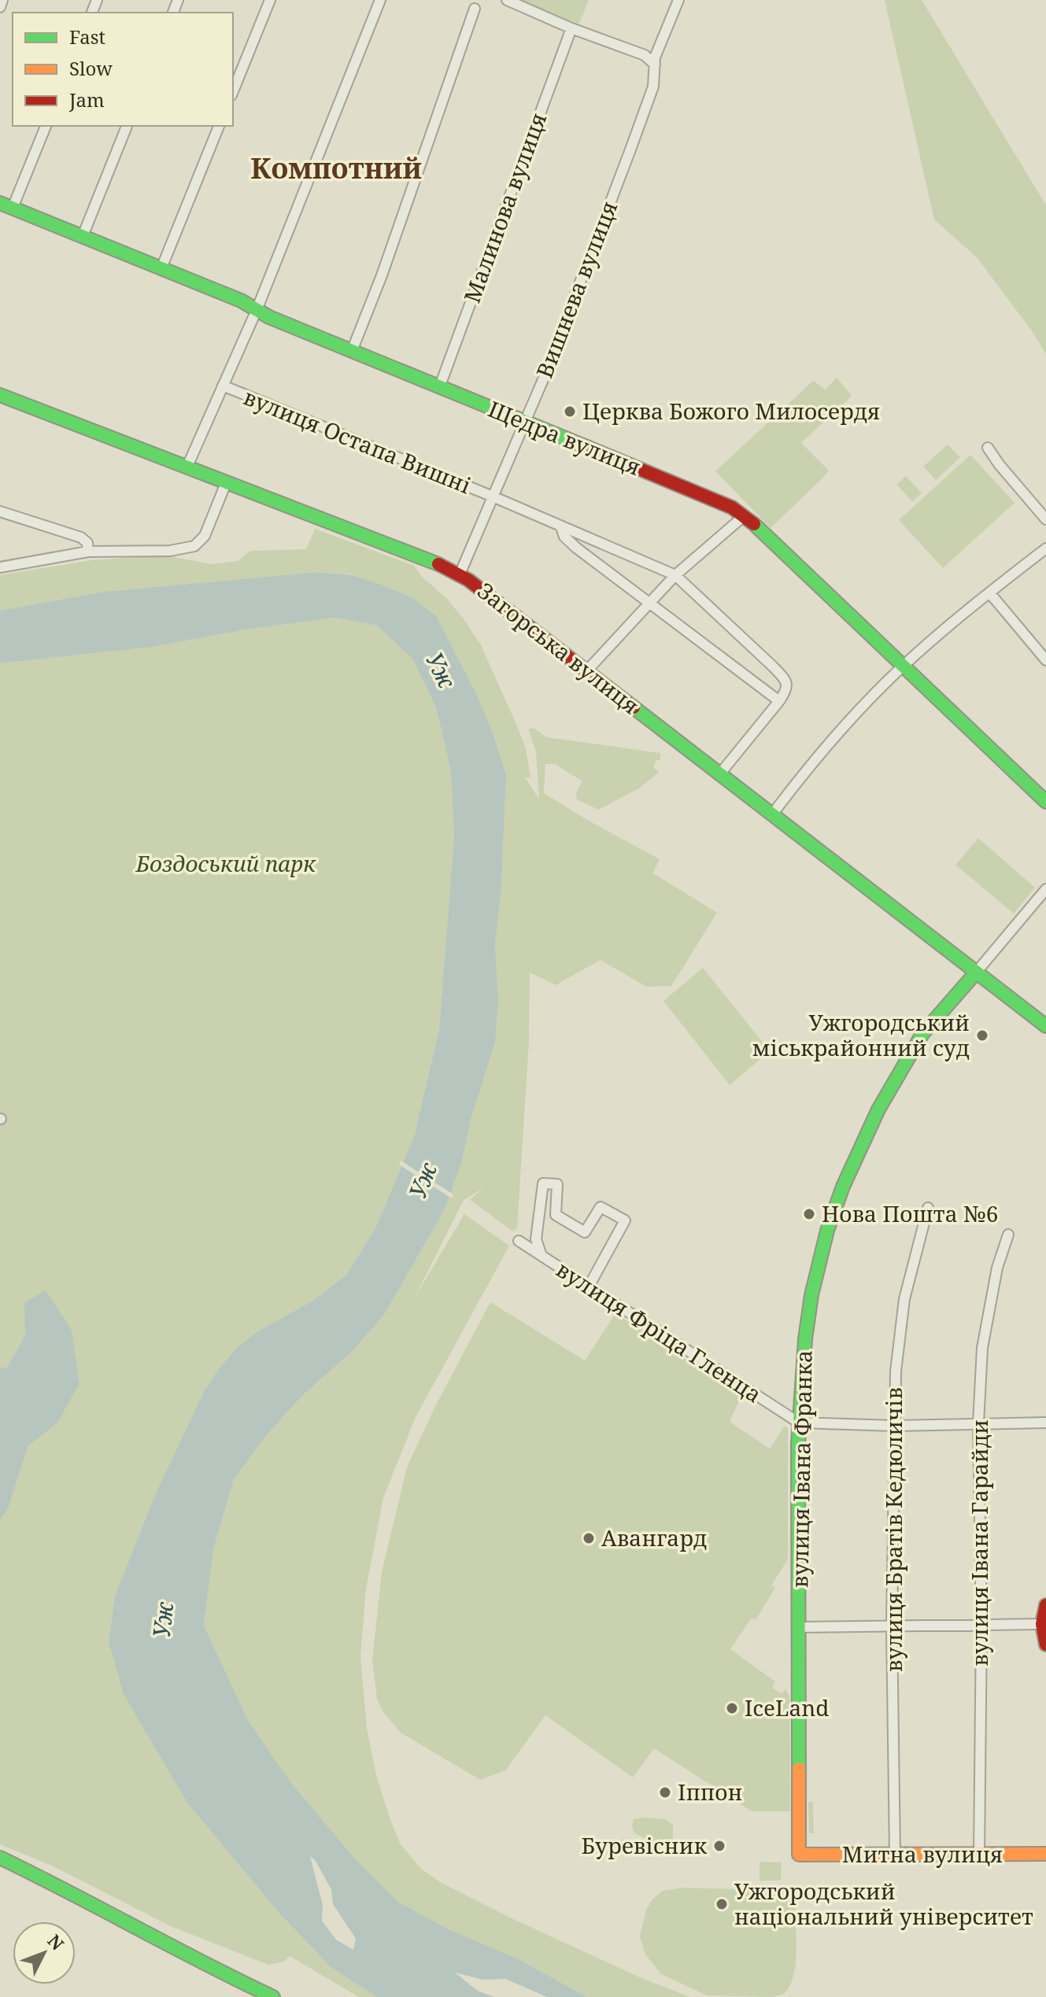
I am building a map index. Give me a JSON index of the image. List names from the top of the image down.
{
  "streets": {
    "street": [
      "Малинова вулиця",
      "Вишнева вулиця",
      "Щедра вулиця",
      "вулиця Остапа Вишні",
      "Загорська вулиця",
      "вулиця Фріца Гленца",
      "вулиця Івана Франка",
      "вулиця Братів Кедюличів",
      "вулиця Івана Гарайди",
      "Митна вулиця"
    ]
  },
  "crossings": [
    ["Малинова вулиця", "Щедра вулиця"],
    ["Вишнева вулиця", "Щедра вулиця"],
    ["Вишнева вулиця", "вулиця Остапа Вишні"],
    ["Вишнева вулиця", "Загорська вулиця"],
    ["Загорська вулиця", "вулиця Івана Франка"],
    ["вулиця Фріца Гленца", "вулиця Івана Франка"],
    ["вулиця Івана Франка", "Митна вулиця"],
    ["вулиця Братів Кедюличів", "Митна вулиця"],
    ["вулиця Івана Гарайди", "Митна вулиця"]
  ],
  "districts": ["Компотний"],
  "water": ["Уж"],
  "parks": ["Боздоський парк"],
  "places": [
    "Церква Божого Милосердя",
    "Ужгородський міськрайонний суд",
    "Нова Пошта №6",
    "Авангард",
    "IceLand",
    "Іппон",
    "Буревісник",
    "Ужгородський національний університет"
  ],
  "legend": ["Fast", "Slow", "Jam"],
  "north": "top right"
}
